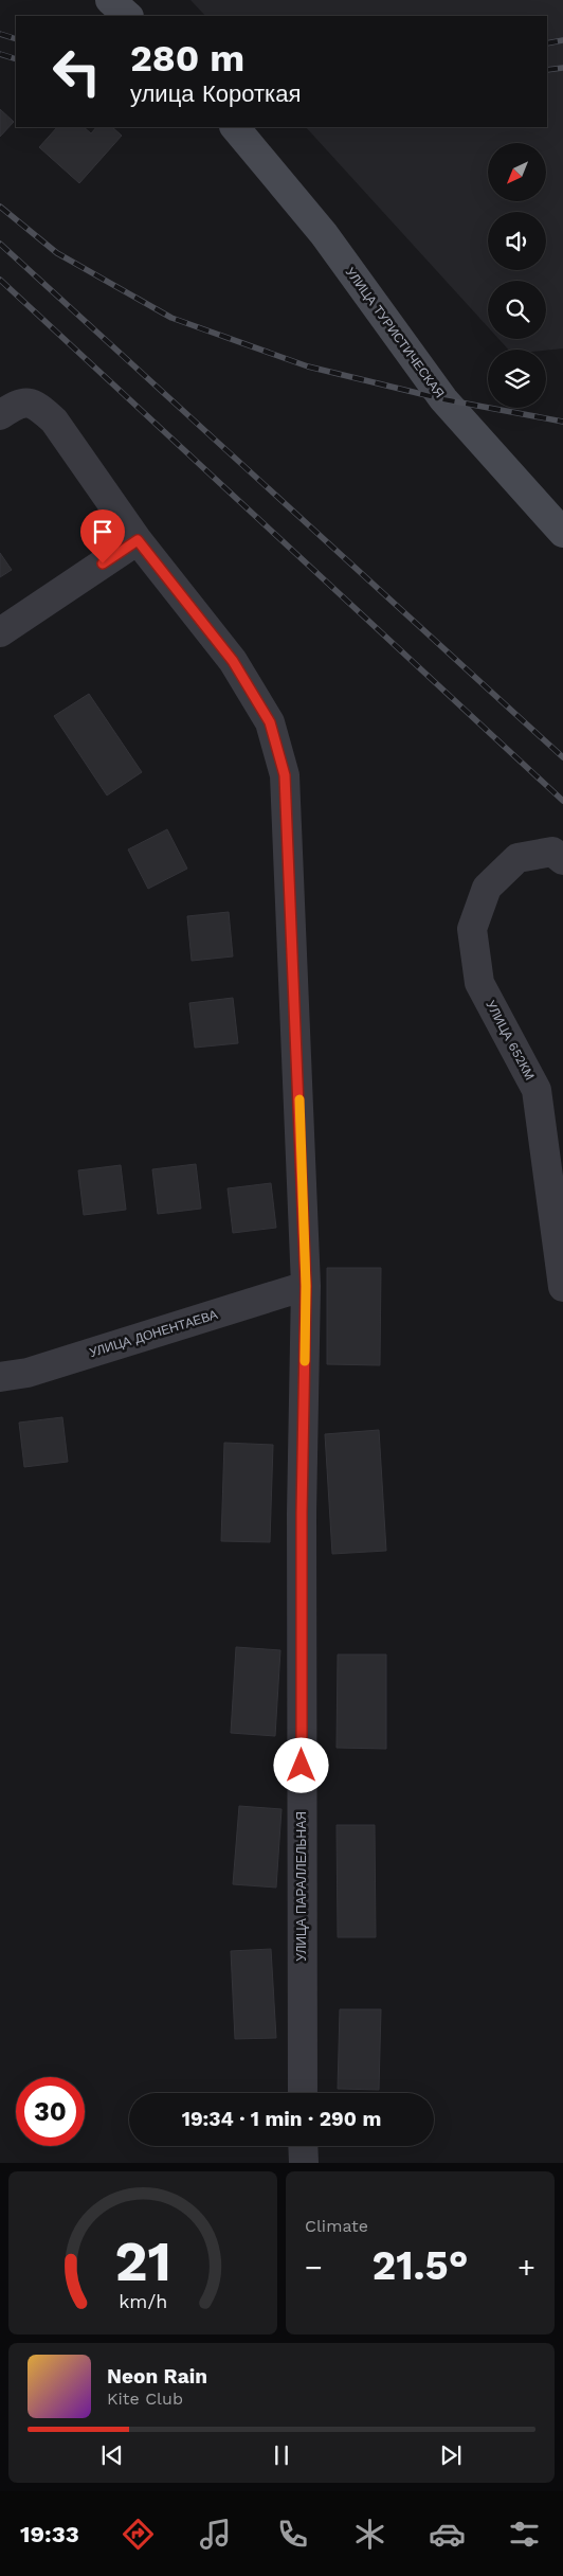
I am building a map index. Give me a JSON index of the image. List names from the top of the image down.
{
  "streets": {
    "street": [
      "УЛИЦА ТУРИСТИЧЕСКАЯ",
      "УЛИЦА 652КМ",
      "УЛИЦА ДОНЕНТАЕВА",
      "УЛИЦА ПАРАЛЛЕЛЬНАЯ"
    ]
  },
  "crossings": [
    ["УЛИЦА ДОНЕНТАЕВА", "УЛИЦА ПАРАЛЛЕЛЬНАЯ"]
  ],
  "north": "bottom left",
  "page": {
    "turn": ["280 m", "улица Короткая"],
    "limit": "30",
    "trip": "19:34 · 1 min · 290 m",
    "tile": "Climate",
    "heat": ["−", "21.5°", "+"],
    "song": ["Neon Rain", "Kite Club"],
    "tabs": "19:33",
    "gauge": ["21", "km/h"]
  }
}
